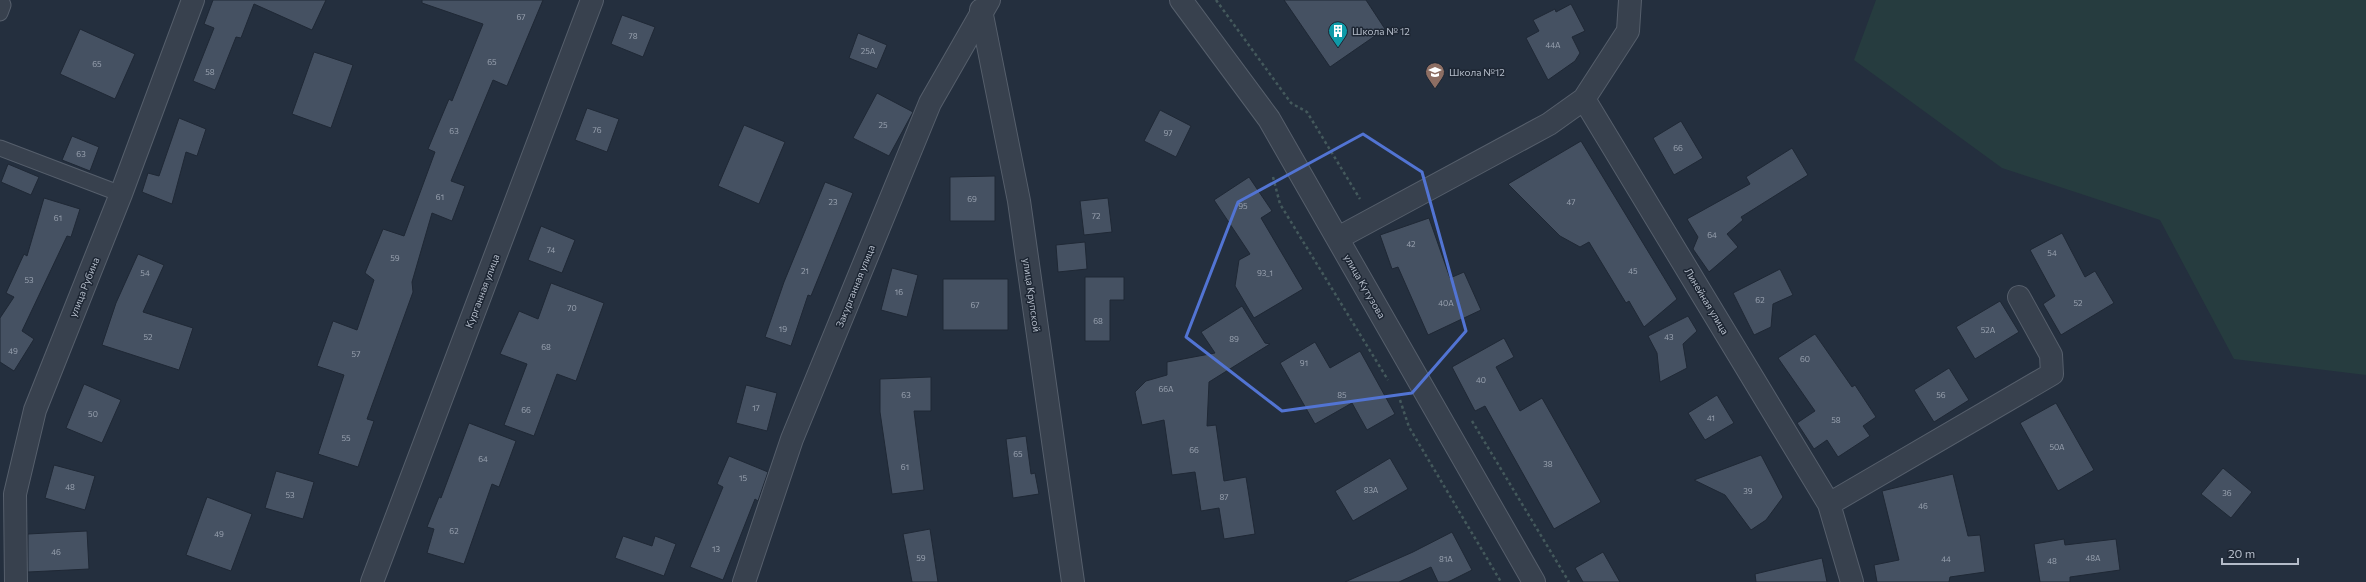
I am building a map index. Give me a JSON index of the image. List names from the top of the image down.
{
  "streets": {
    "street": [
      "Закурганная улица",
      "улица Кутузова",
      "улица Рубина",
      "Курганная улица",
      "улица Крупской",
      "Линейная улица"
    ]
  },
  "crossings": [
    ["Закурганная улица", "улица Крупской"]
  ],
  "places": {
    "building": ["Школа № 12"],
    "school or university": ["Школа №12"]
  },
  "house_numbers": [
    "67",
    "78",
    "44А",
    "25А",
    "65",
    "65",
    "58",
    "25",
    "76",
    "63",
    "97",
    "66",
    "63",
    "61",
    "69",
    "23",
    "47",
    "95",
    "72",
    "61",
    "64",
    "42",
    "74",
    "54",
    "59",
    "21",
    "45",
    "54",
    "93_1",
    "53",
    "16",
    "62",
    "40А",
    "52",
    "67",
    "70",
    "68",
    "19",
    "52А",
    "52",
    "43",
    "89",
    "68",
    "49",
    "57",
    "60",
    "91",
    "40",
    "66А",
    "63",
    "85",
    "56",
    "17",
    "66",
    "50",
    "41",
    "58",
    "55",
    "50А",
    "66",
    "65",
    "64",
    "38",
    "61",
    "15",
    "48",
    "83А",
    "39",
    "36",
    "53",
    "87",
    "46",
    "62",
    "49",
    "13",
    "46",
    "59",
    "48А",
    "81А",
    "44",
    "48"
  ],
  "scale_bar": "20 m"
}
